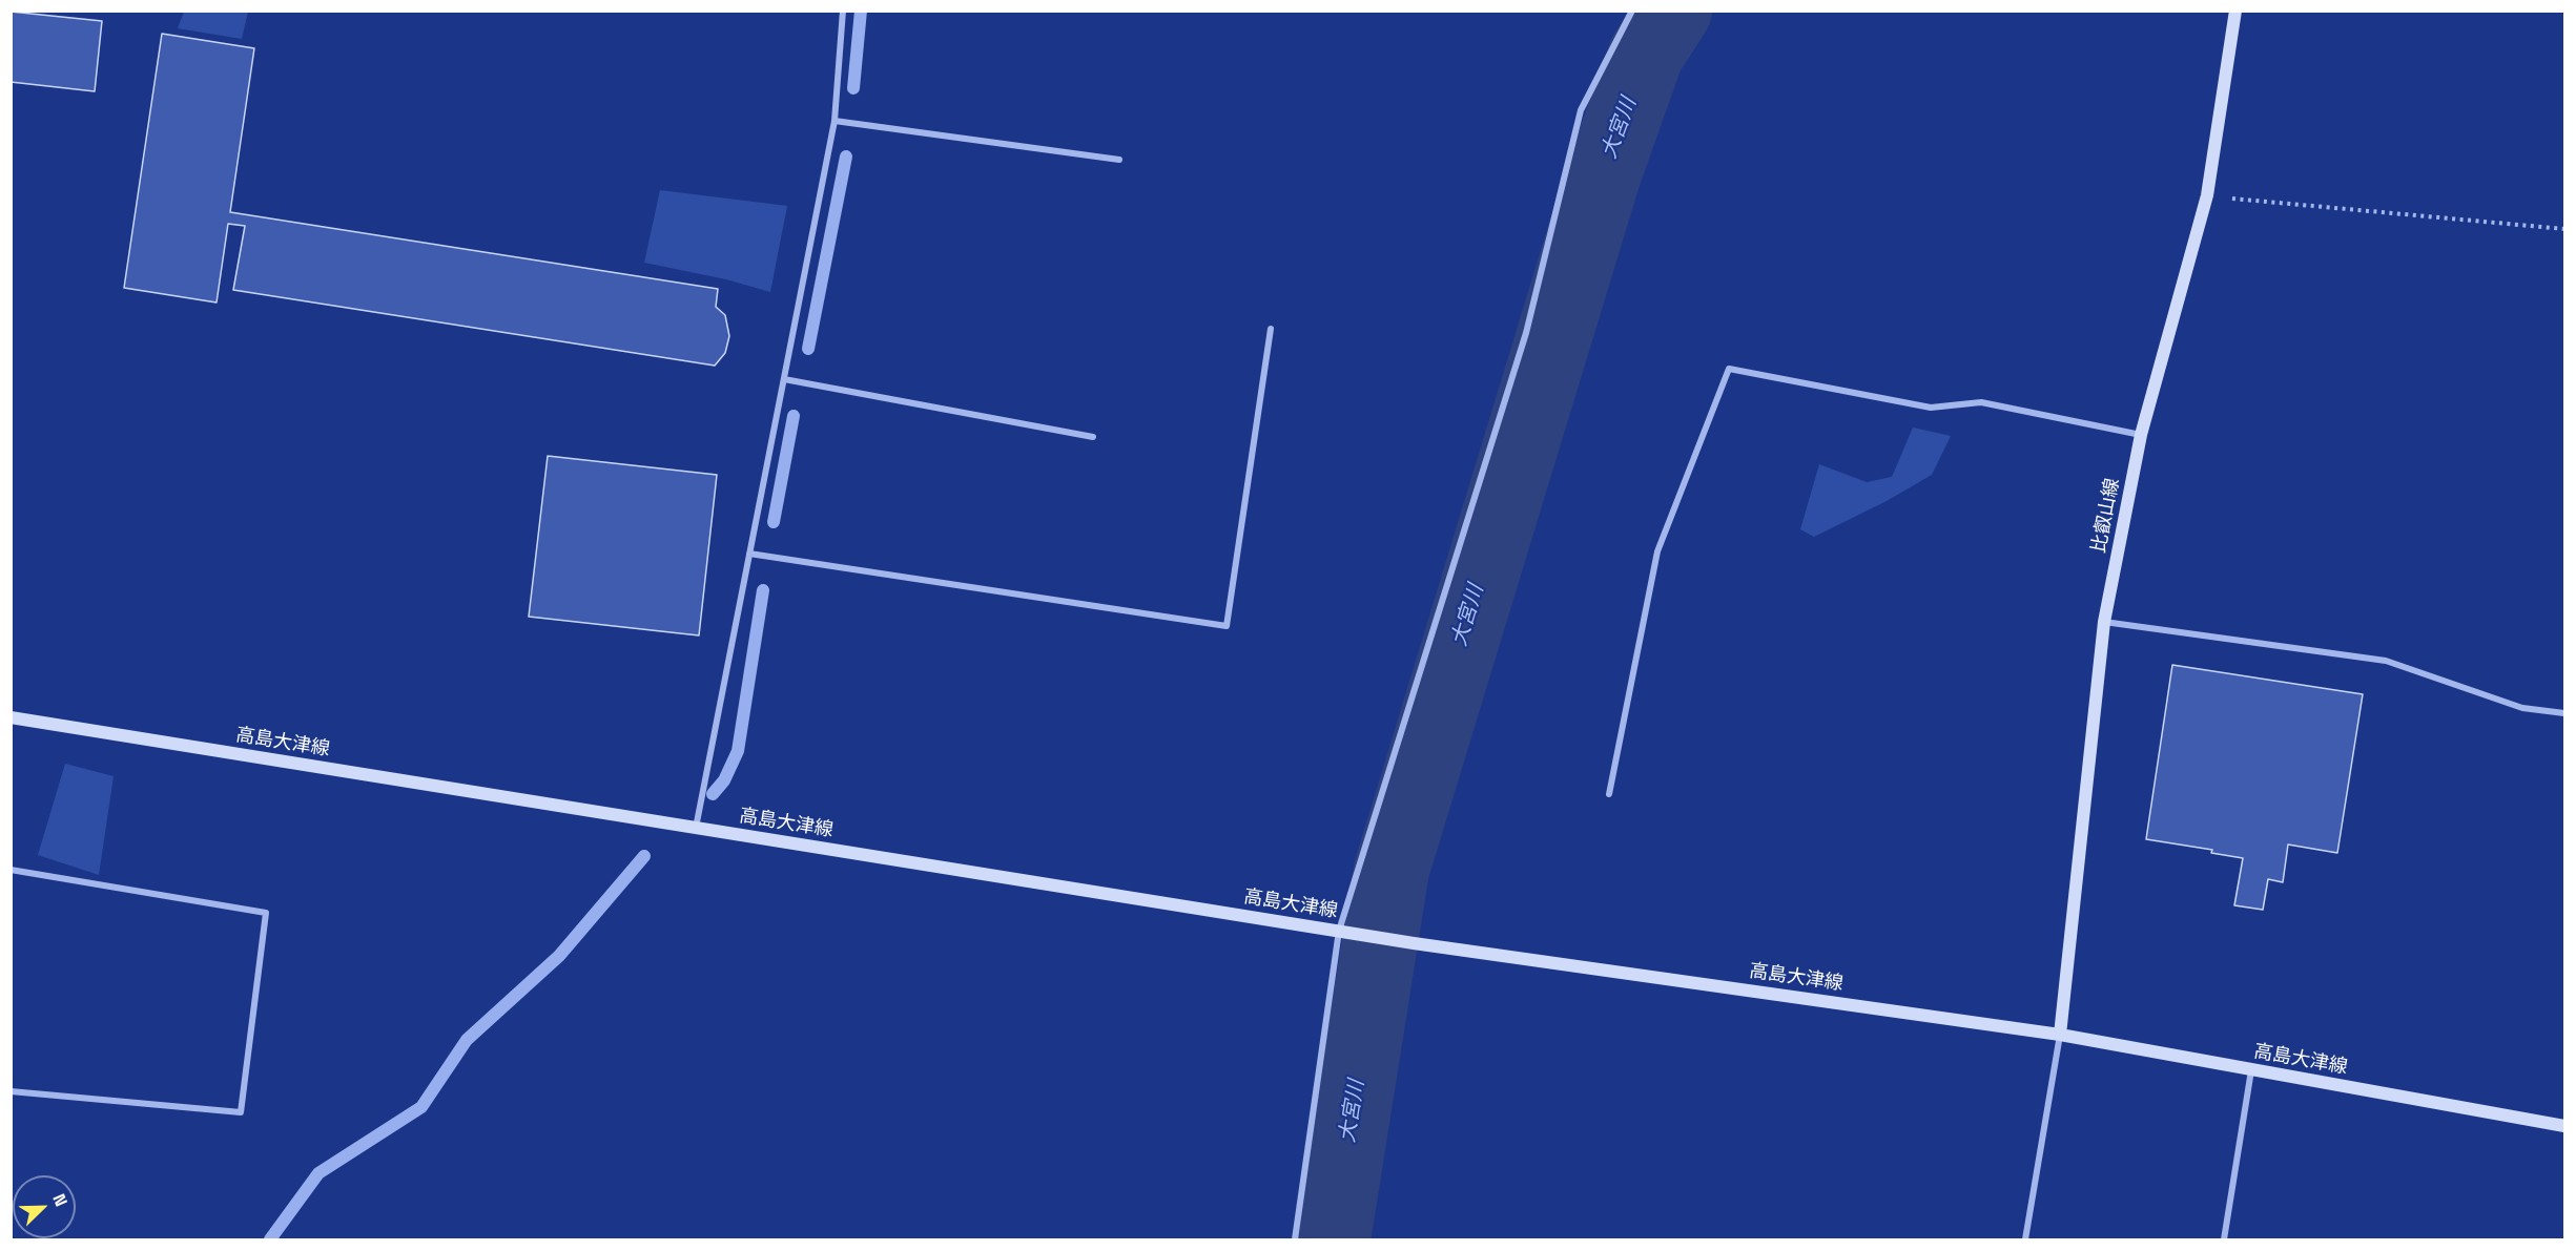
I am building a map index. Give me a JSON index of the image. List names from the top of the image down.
{
  "streets": {
    "main road": ["比叡山線", "高島大津線"]
  },
  "crossings": [
    ["比叡山線", "高島大津線"]
  ],
  "water": ["大宮川"],
  "north": "top right"
}
